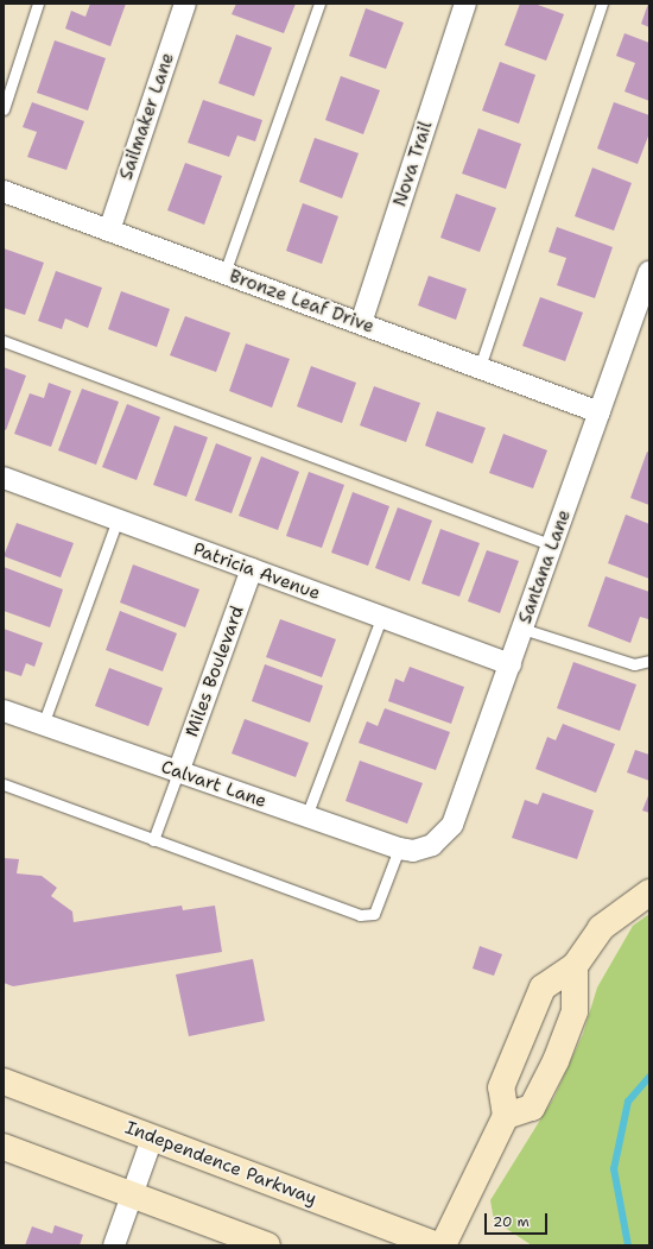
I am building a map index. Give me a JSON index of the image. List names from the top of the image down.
{
  "streets": {
    "main road": ["Independence Parkway"],
    "street": [
      "Sailmaker Lane",
      "Nova Trail",
      "Bronze Leaf Drive",
      "Santana Lane",
      "Patricia Avenue",
      "Miles Boulevard",
      "Calvart Lane"
    ]
  },
  "crossings": [
    ["Sailmaker Lane", "Bronze Leaf Drive"],
    ["Nova Trail", "Bronze Leaf Drive"],
    ["Bronze Leaf Drive", "Santana Lane"],
    ["Santana Lane", "Patricia Avenue"],
    ["Santana Lane", "Calvart Lane"],
    ["Patricia Avenue", "Miles Boulevard"],
    ["Miles Boulevard", "Calvart Lane"]
  ],
  "scale_bar": "20 m"
}
